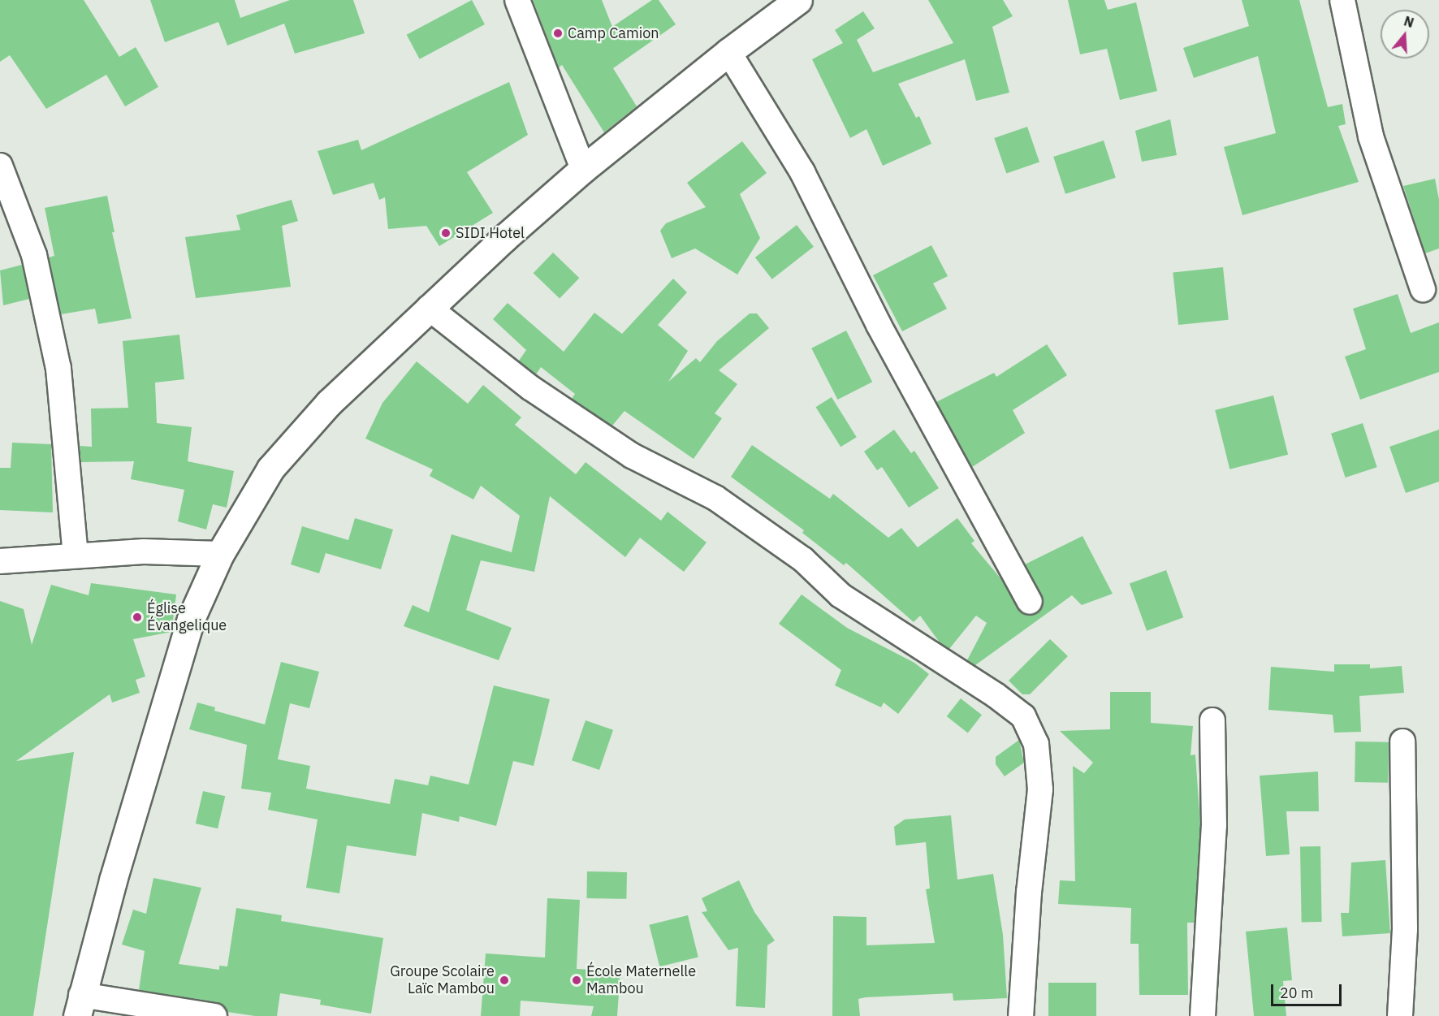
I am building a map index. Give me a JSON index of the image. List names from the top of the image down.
{
  "places": [
    "Camp Camion",
    "SIDI Hotel",
    "Église Évangelique",
    "Groupe Scolaire Laïc Mambou",
    "École Maternelle Mambou"
  ],
  "scale_bar": "20 m",
  "north": "top"
}
